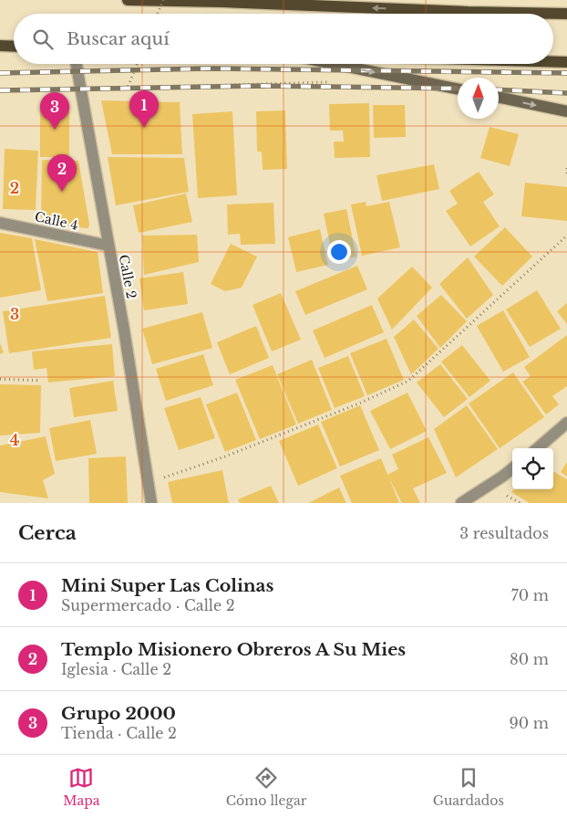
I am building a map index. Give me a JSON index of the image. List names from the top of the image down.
{
  "streets": {
    "street": ["Calle 4", "Calle 2"]
  },
  "crossings": [
    ["Calle 4", "Calle 2"]
  ],
  "north": "top",
  "page": {
    "search": "Buscar aquí",
    "pins": ["1", "3", "2"],
    "heading": ["Cerca", "3 resultados"],
    "list": [
      {
        "mark": "1",
        "name": "Mini Super Las Colinas",
        "note": "Supermercado · Calle 2",
        "value": "70 m"
      },
      {
        "mark": "2",
        "name": "Templo Misionero Obreros A Su Mies",
        "note": "Iglesia · Calle 2",
        "value": "80 m"
      },
      {
        "mark": "3",
        "name": "Grupo 2000",
        "note": "Tienda · Calle 2",
        "value": "90 m"
      }
    ],
    "nav": ["Mapa", "Cómo llegar", "Guardados"]
  },
  "grid": {
    "rows": ["2", "3", "4"]
  }
}
